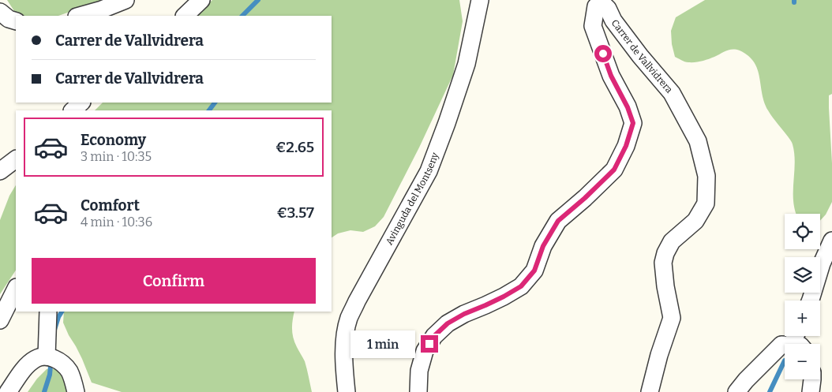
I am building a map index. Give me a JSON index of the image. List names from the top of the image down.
{
  "streets": {
    "street": ["Carrer de Vallvidrera", "Avinguda del Montseny"]
  },
  "page": {
    "banner": ["Carrer de Vallvidrera", "Carrer de Vallvidrera"],
    "list": [
      {
        "name": "Economy",
        "note": "3 min · 10:35",
        "value": "€2.65"
      },
      {
        "name": "Comfort",
        "note": "4 min · 10:36",
        "value": "€3.57"
      }
    ],
    "map_buttons": ["+", "−"],
    "buttons": "Confirm",
    "bubble": "1 min"
  }
}
